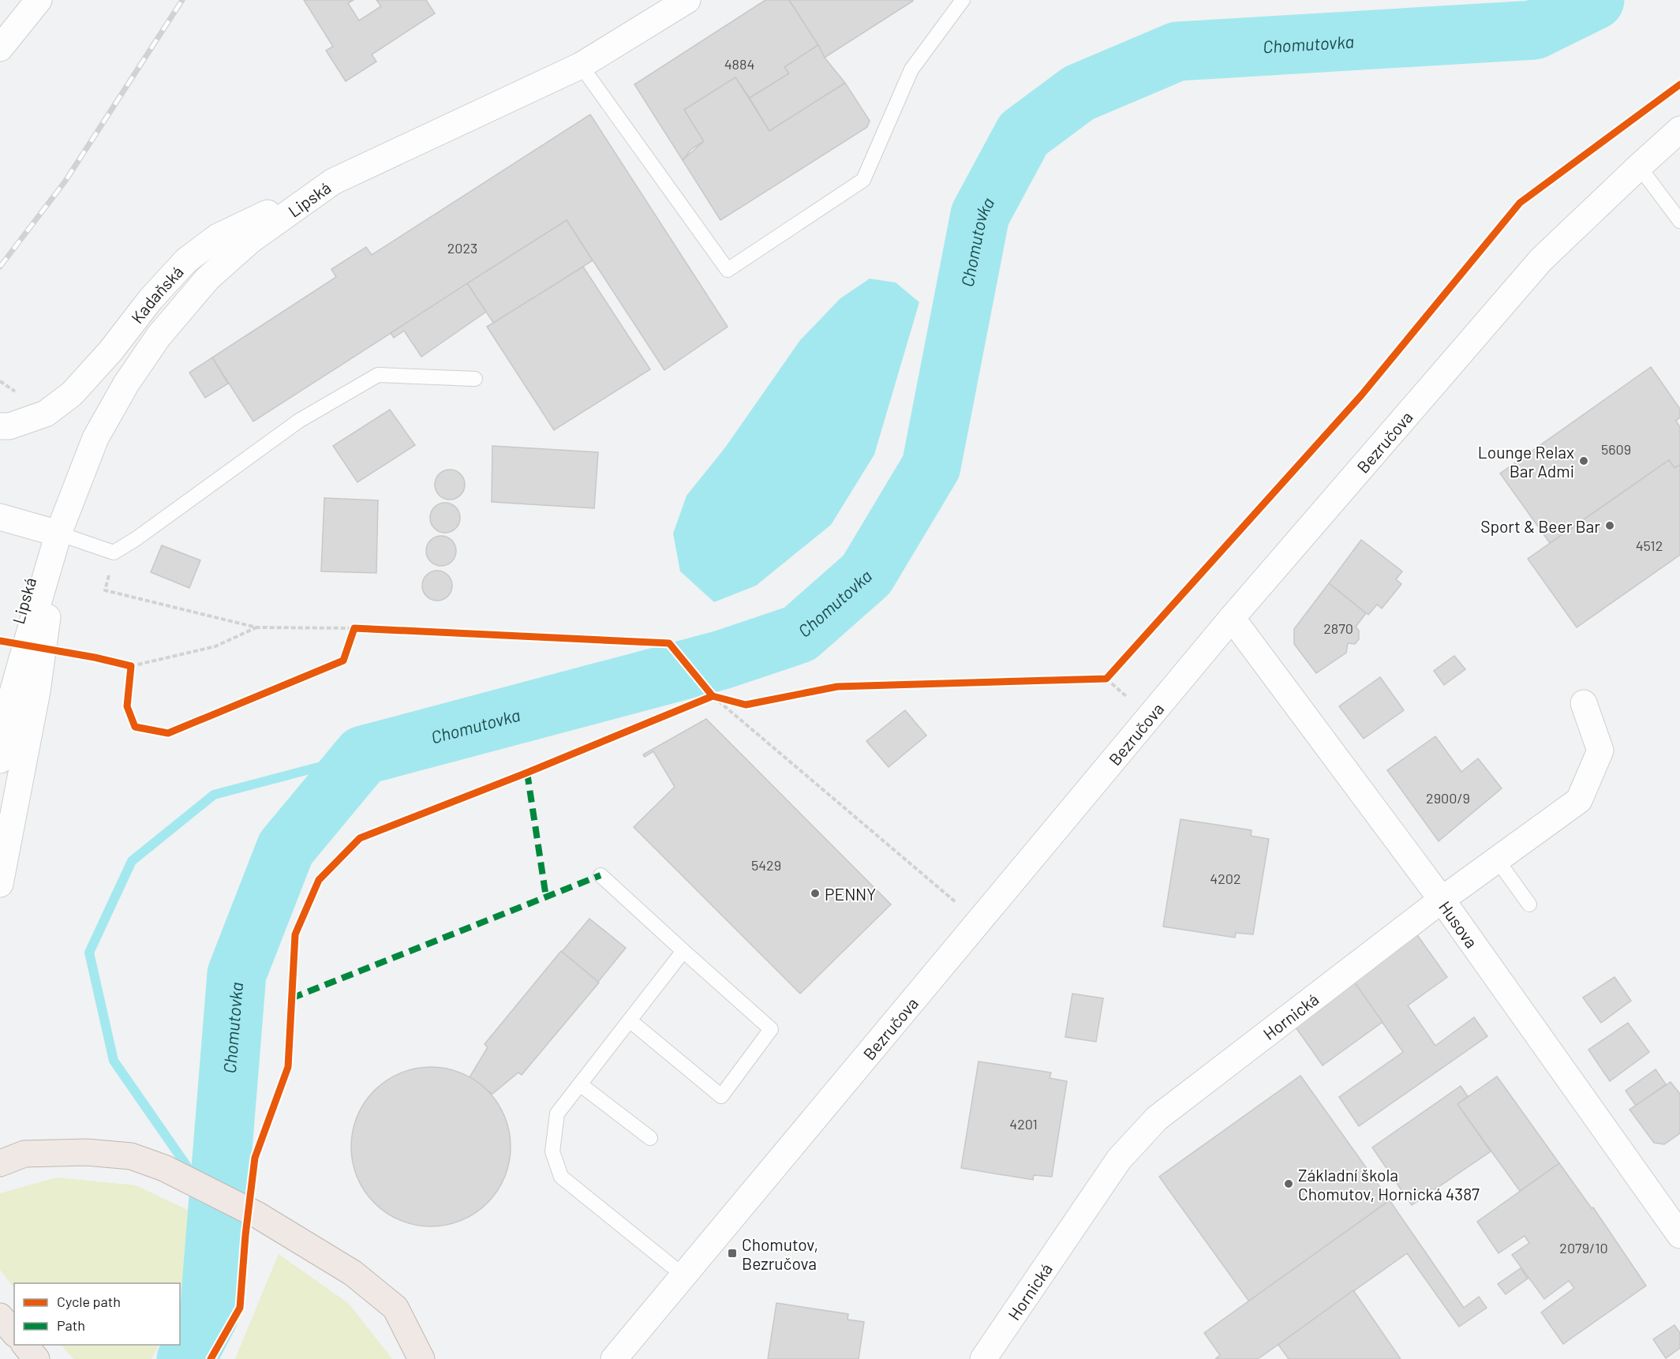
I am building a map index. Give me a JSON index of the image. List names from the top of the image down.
{
  "streets": {
    "street": [
      "Lipská",
      "Kadaňská",
      "Bezručova",
      "Husova",
      "Hornická"
    ]
  },
  "crossings": [
    ["Lipská", "Kadaňská"],
    ["Bezručova", "Husova"],
    ["Husova", "Hornická"]
  ],
  "water": ["Chomutovka"],
  "places": {
    "other": [
      "Lounge Relax Bar Admi",
      "Sport & Beer Bar",
      "PENNY",
      "Základní škola Chomutov, Hornická 4387"
    ],
    "transit": ["Chomutov, Bezručova"]
  },
  "house_numbers": [
    "4884",
    "2023",
    "5609",
    "4512",
    "2870",
    "2900/9",
    "5429",
    "4202",
    "4201",
    "2079/10"
  ],
  "legend": ["Cycle path", "Path"]
}
